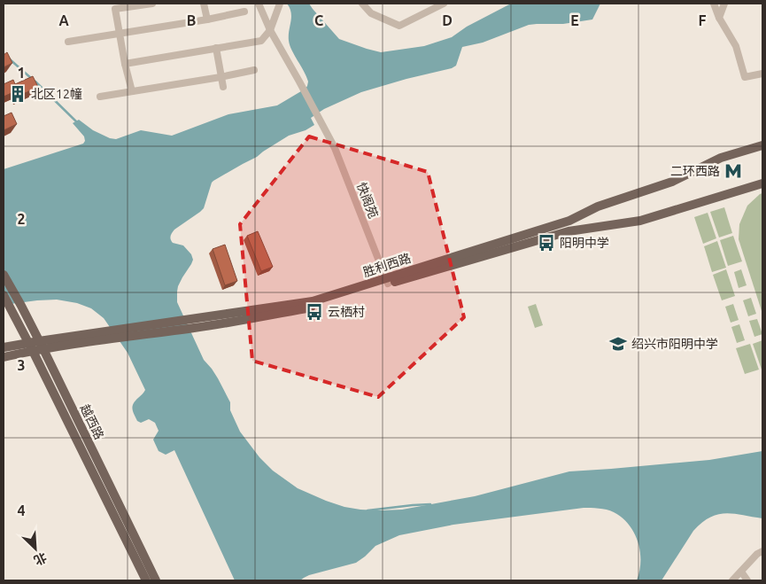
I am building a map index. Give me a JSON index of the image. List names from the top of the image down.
{
  "streets": {
    "main road": ["胜利西路", "越西路"],
    "street": ["快阁苑"]
  },
  "crossings": [
    ["快阁苑", "胜利西路"],
    ["胜利西路", "越西路"]
  ],
  "places": {
    "building": ["北区12幢"],
    "metro station": ["二环西路"],
    "bus stop": ["阳明中学", "云栖村"],
    "school or university": ["绍兴市阳明中学"]
  },
  "north": "bottom right",
  "grid": {
    "columns": [
      "A",
      "B",
      "C",
      "D",
      "E",
      "F"
    ],
    "rows": [
      "1",
      "2",
      "3",
      "4"
    ]
  }
}
